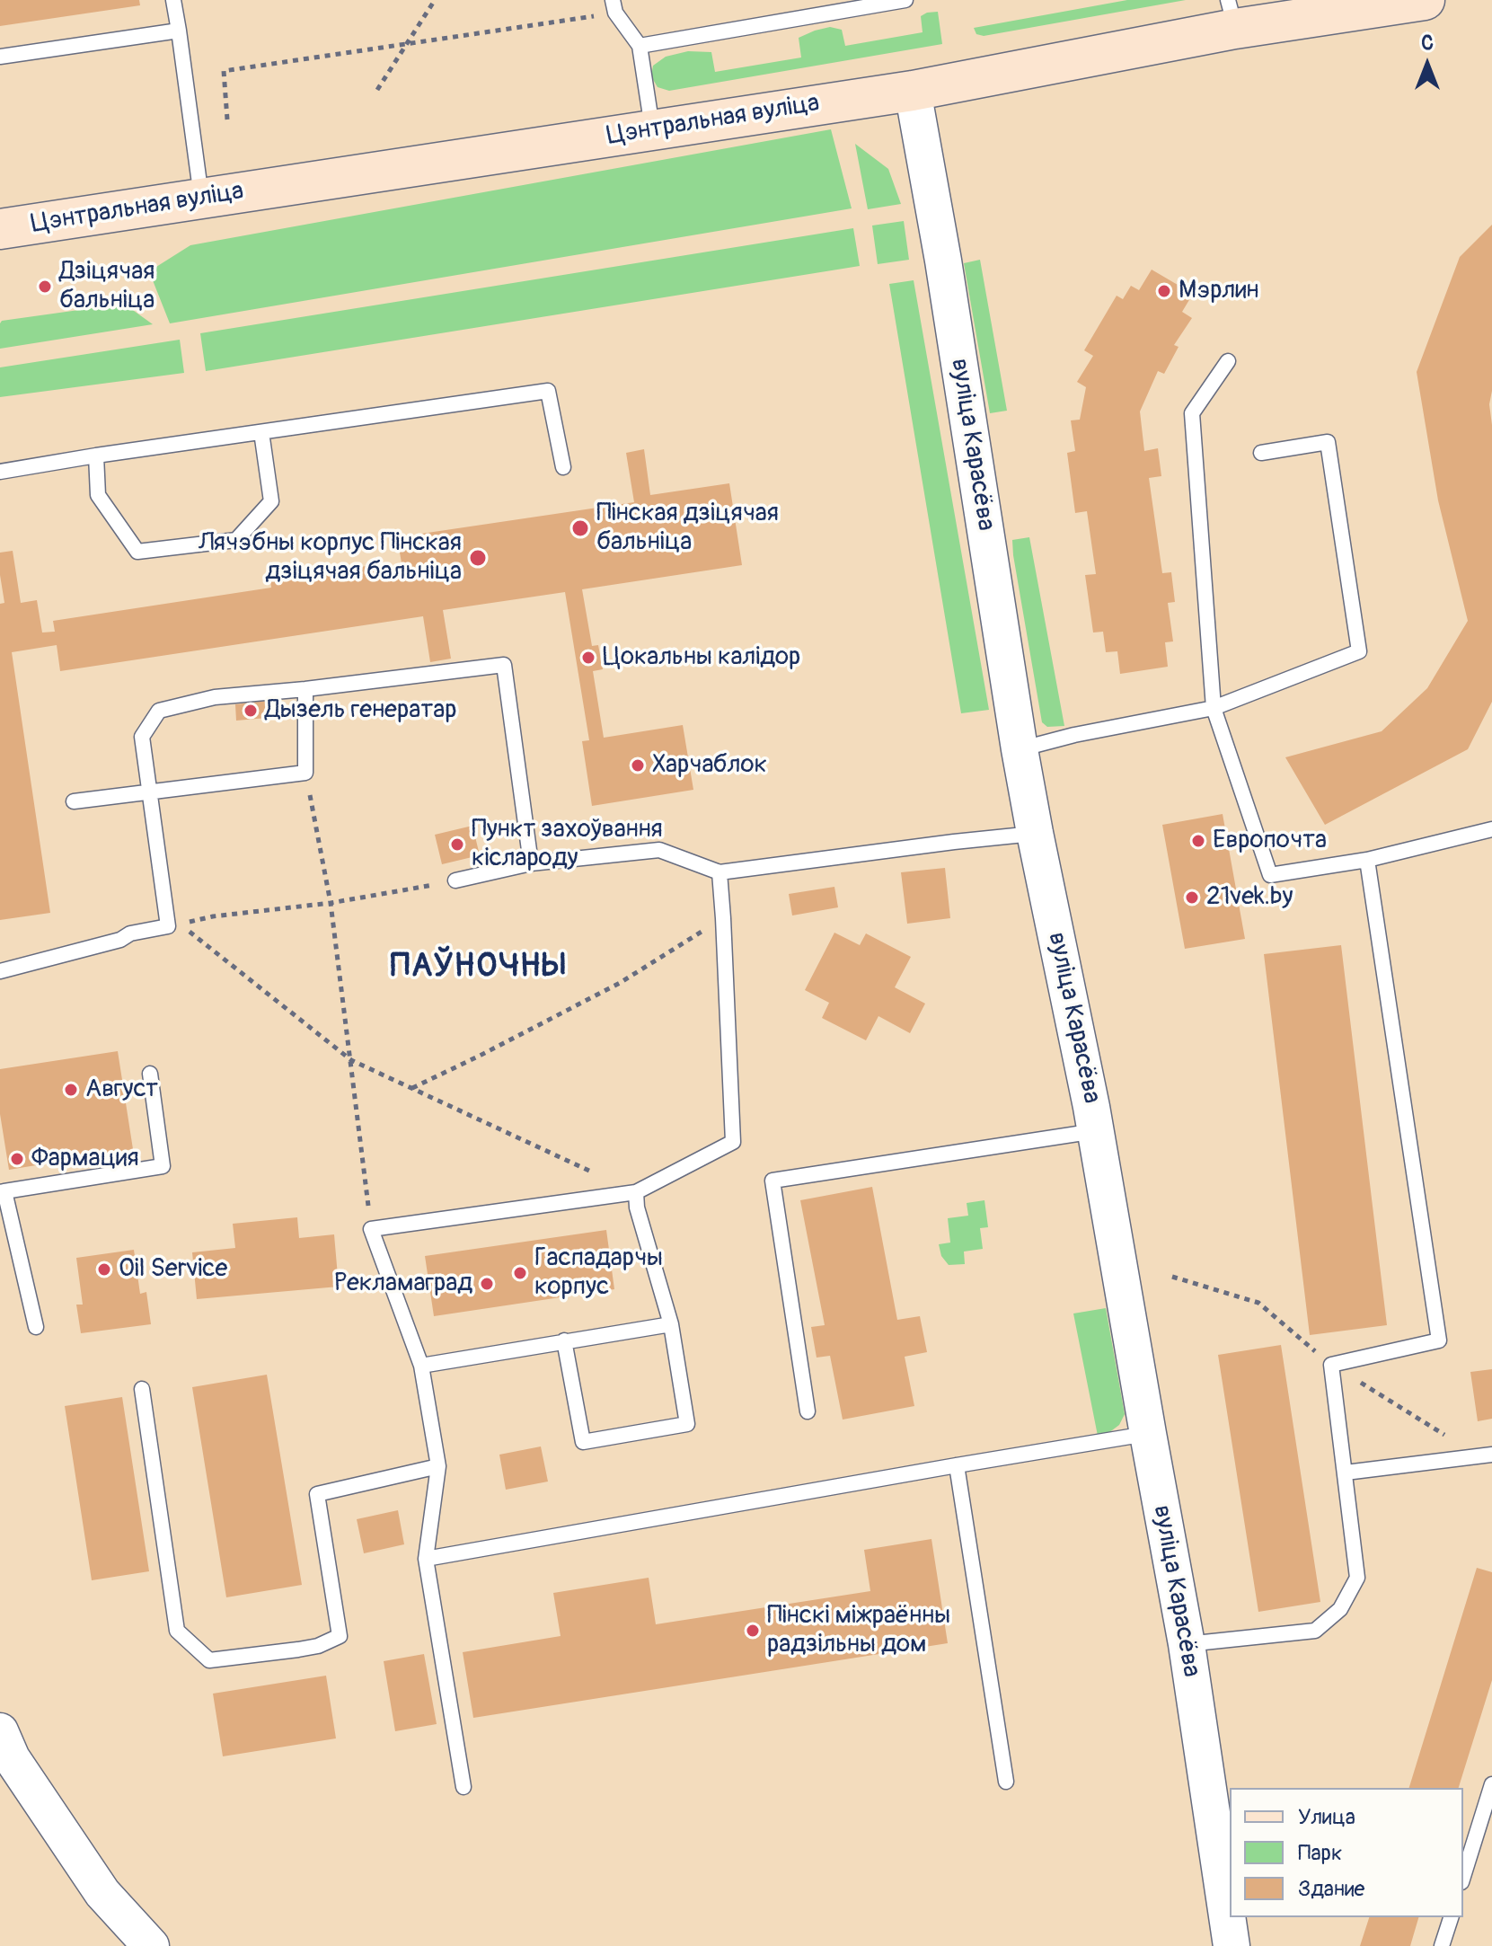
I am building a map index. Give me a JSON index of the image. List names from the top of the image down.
{
  "streets": {
    "main road": ["Цэнтральная вуліца"],
    "street": ["вуліца Карасёва"]
  },
  "crossings": [
    ["Цэнтральная вуліца", "вуліца Карасёва"]
  ],
  "districts": ["ПАЎНОЧНЫ"],
  "places": [
    "Дзіцячая бальніца",
    "Мэрлин",
    "Пінская дзіцячая бальніца",
    "Лячэбны корпус Пінская дзіцячая бальніца",
    "Цокальны калідор",
    "Дызель генератар",
    "Харчаблок",
    "Европочта",
    "Пункт захоўвання кіслароду",
    "21vek.by",
    "Август",
    "Фармация",
    "Oil Service",
    "Гаспадарчы корпус",
    "Рекламаград",
    "Пінскі міжраённы радзільны дом"
  ],
  "legend": ["Улица", "Парк", "Здание"],
  "north": "top"
}
